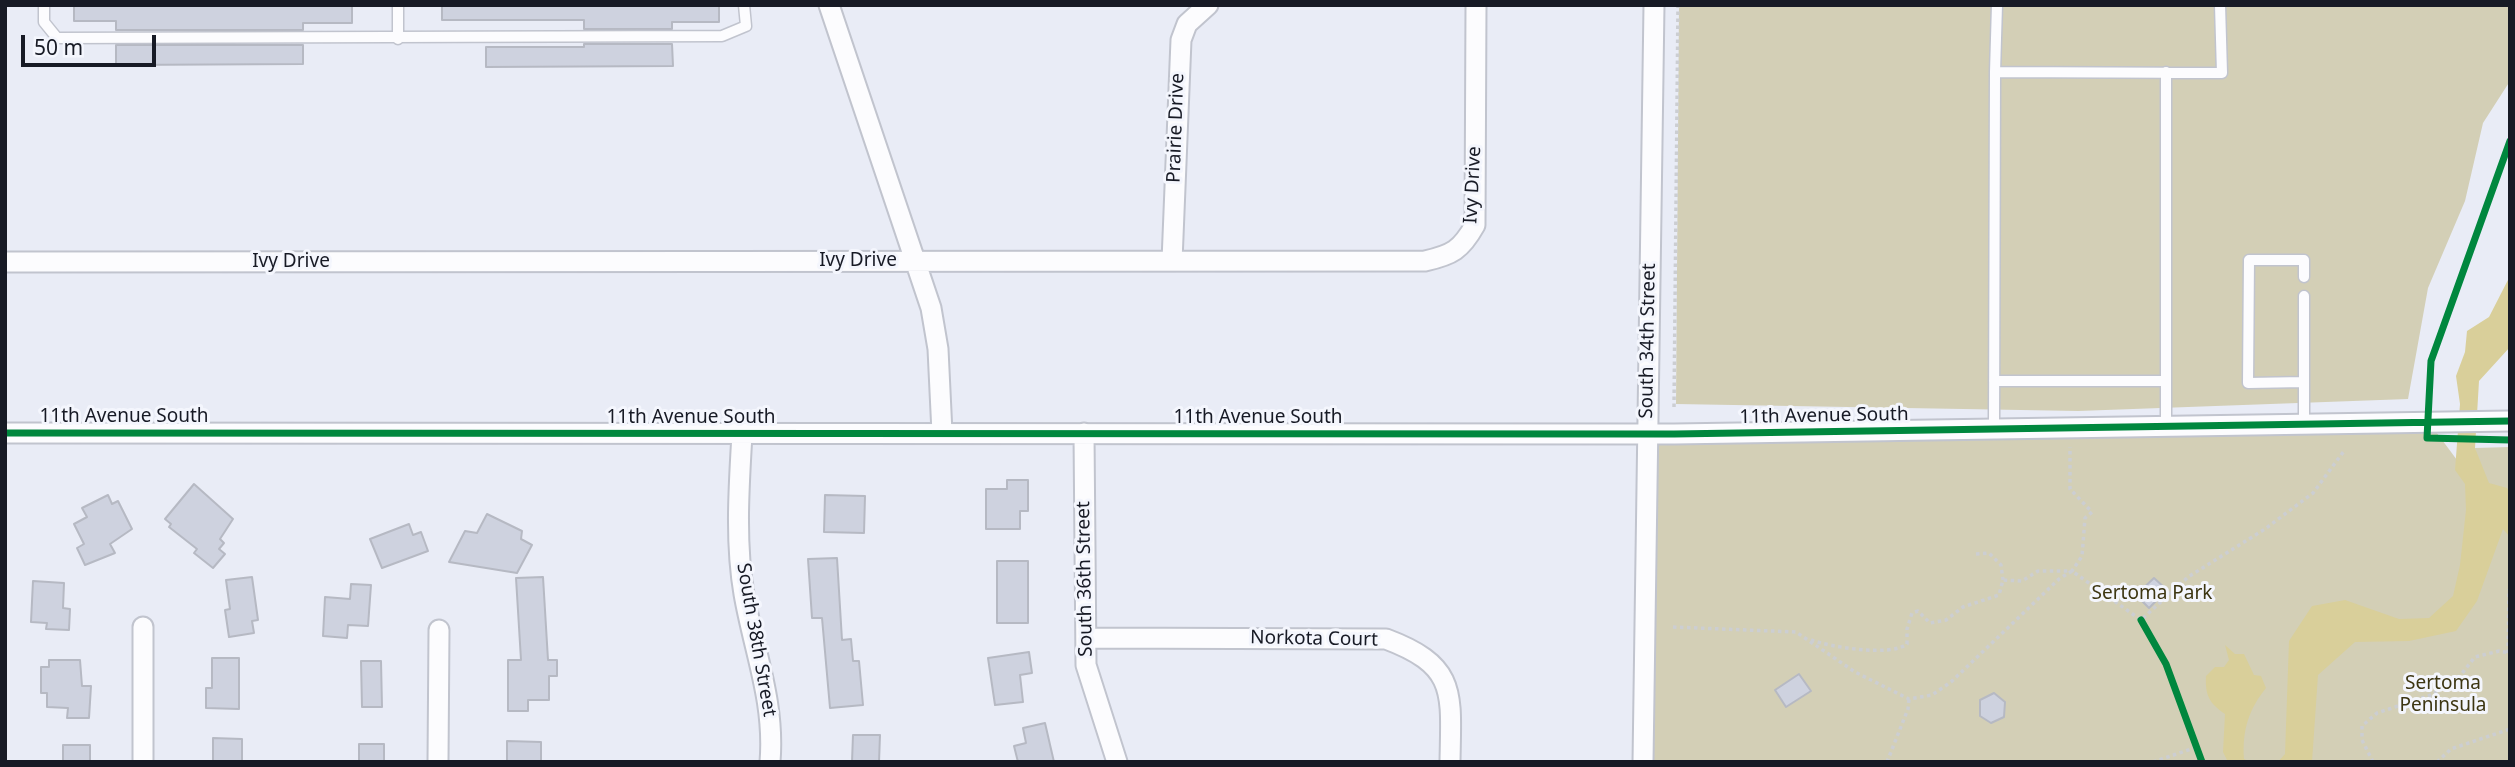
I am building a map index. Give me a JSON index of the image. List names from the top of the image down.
{
  "streets": {
    "street": [
      "Prairie Drive",
      "Ivy Drive",
      "South 34th Street",
      "11th Avenue South",
      "South 36th Street",
      "Norkota Court",
      "South 38th Street"
    ]
  },
  "crossings": [
    ["Prairie Drive", "Ivy Drive"],
    ["South 34th Street", "11th Avenue South"],
    ["11th Avenue South", "South 36th Street"],
    ["11th Avenue South", "South 38th Street"],
    ["South 36th Street", "Norkota Court"]
  ],
  "parks": ["Sertoma Park", "Sertoma Peninsula"],
  "scale_bar": "50 m"
}
